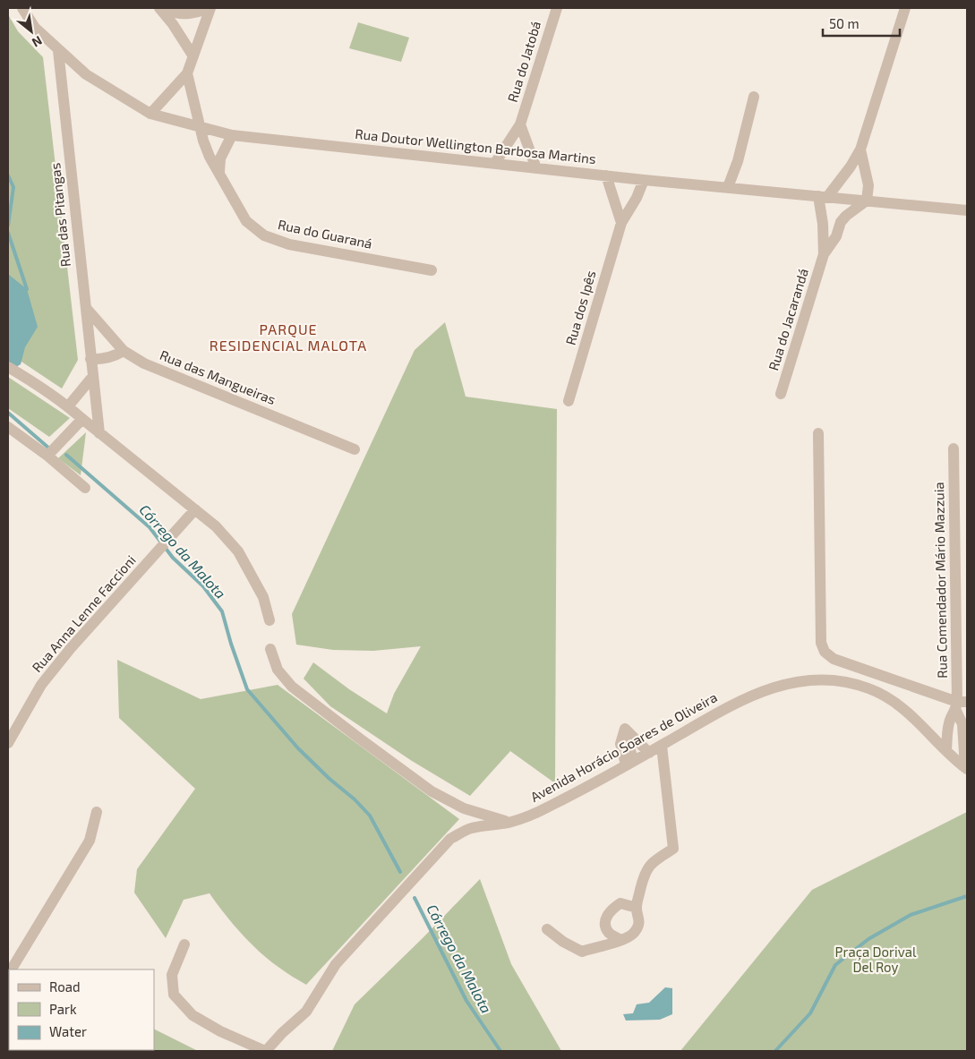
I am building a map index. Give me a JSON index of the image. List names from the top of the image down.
{
  "streets": {
    "street": [
      "Rua do Jatobá",
      "Rua Doutor Wellington Barbosa Martins",
      "Rua das Pitangas",
      "Rua do Guaraná",
      "Rua dos Ipês",
      "Rua do Jacarandá",
      "Rua das Mangueiras",
      "Rua Comendador Mário Mazzuia",
      "Rua Anna Lenne Faccioni",
      "Avenida Horácio Soares de Oliveira"
    ]
  },
  "crossings": [
    ["Rua do Jatobá", "Rua Doutor Wellington Barbosa Martins"],
    ["Rua Doutor Wellington Barbosa Martins", "Rua das Pitangas"],
    ["Rua Doutor Wellington Barbosa Martins", "Rua do Guaraná"],
    ["Rua Doutor Wellington Barbosa Martins", "Rua dos Ipês"],
    ["Rua Doutor Wellington Barbosa Martins", "Rua do Jacarandá"],
    ["Rua das Pitangas", "Rua das Mangueiras"],
    ["Rua Comendador Mário Mazzuia", "Avenida Horácio Soares de Oliveira"]
  ],
  "districts": ["PARQUE RESIDENCIAL MALOTA"],
  "water": ["Córrego da Malota"],
  "parks": ["Praça Dorival Del Roy"],
  "legend": ["Road", "Park", "Water"],
  "scale_bar": "50 m",
  "north": "bottom right"
}
